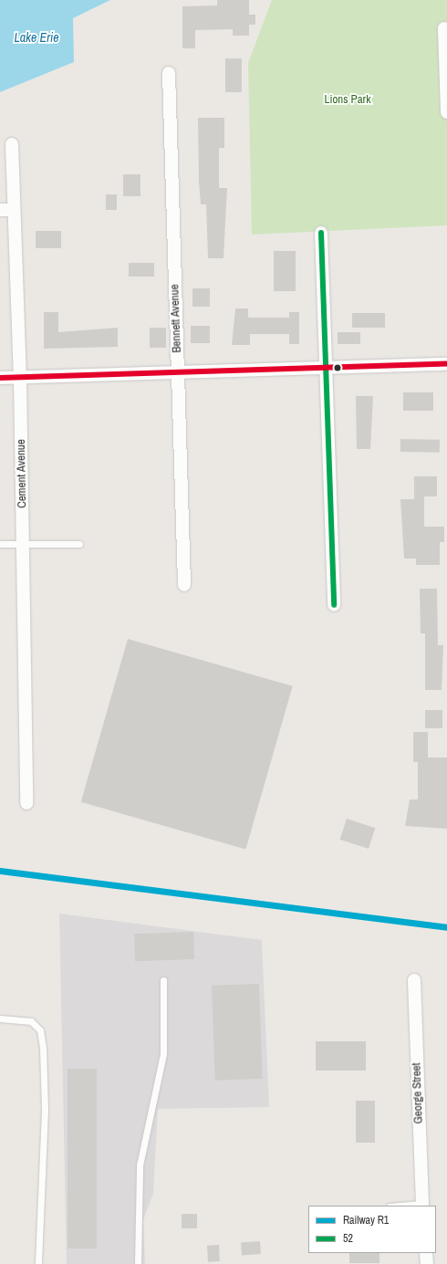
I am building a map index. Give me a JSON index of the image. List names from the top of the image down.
{
  "streets": {
    "street": ["Bennett Avenue", "Cement Avenue", "George Street"]
  },
  "water": ["Lake Erie"],
  "parks": ["Lions Park"],
  "lines": ["transit line 52", "rail line R1"],
  "legend": ["Railway R1", "52"]
}
